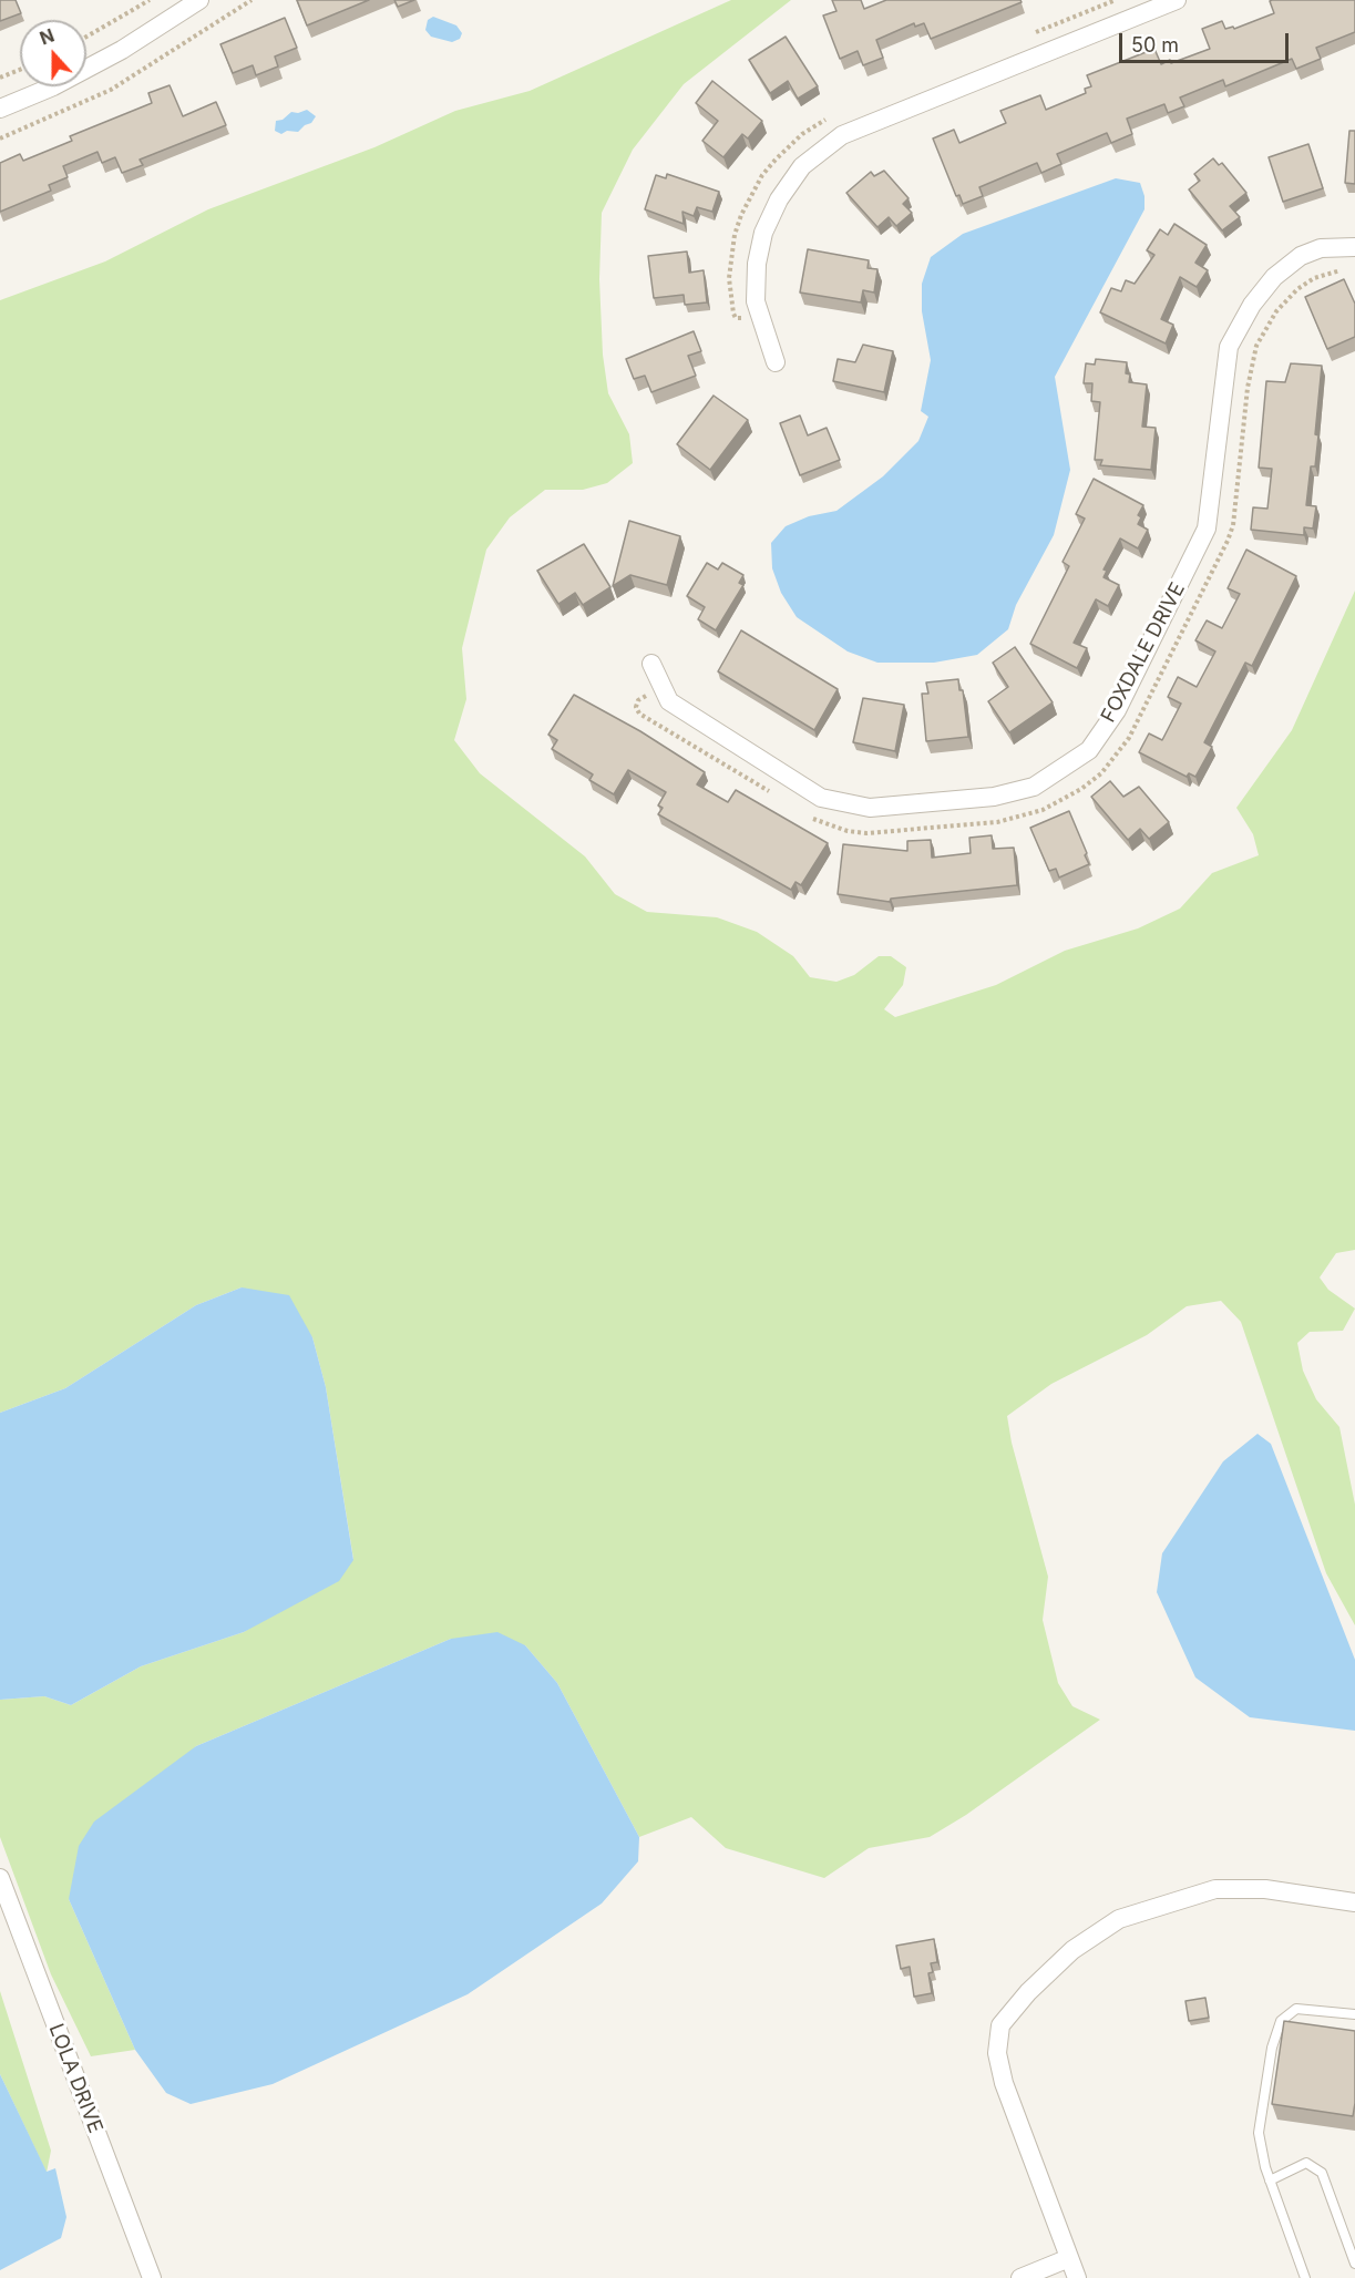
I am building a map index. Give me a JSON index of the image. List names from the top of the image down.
{
  "streets": {
    "street": ["FOXDALE DRIVE", "LOLA DRIVE"]
  },
  "scale_bar": "50 m",
  "north": "top"
}
